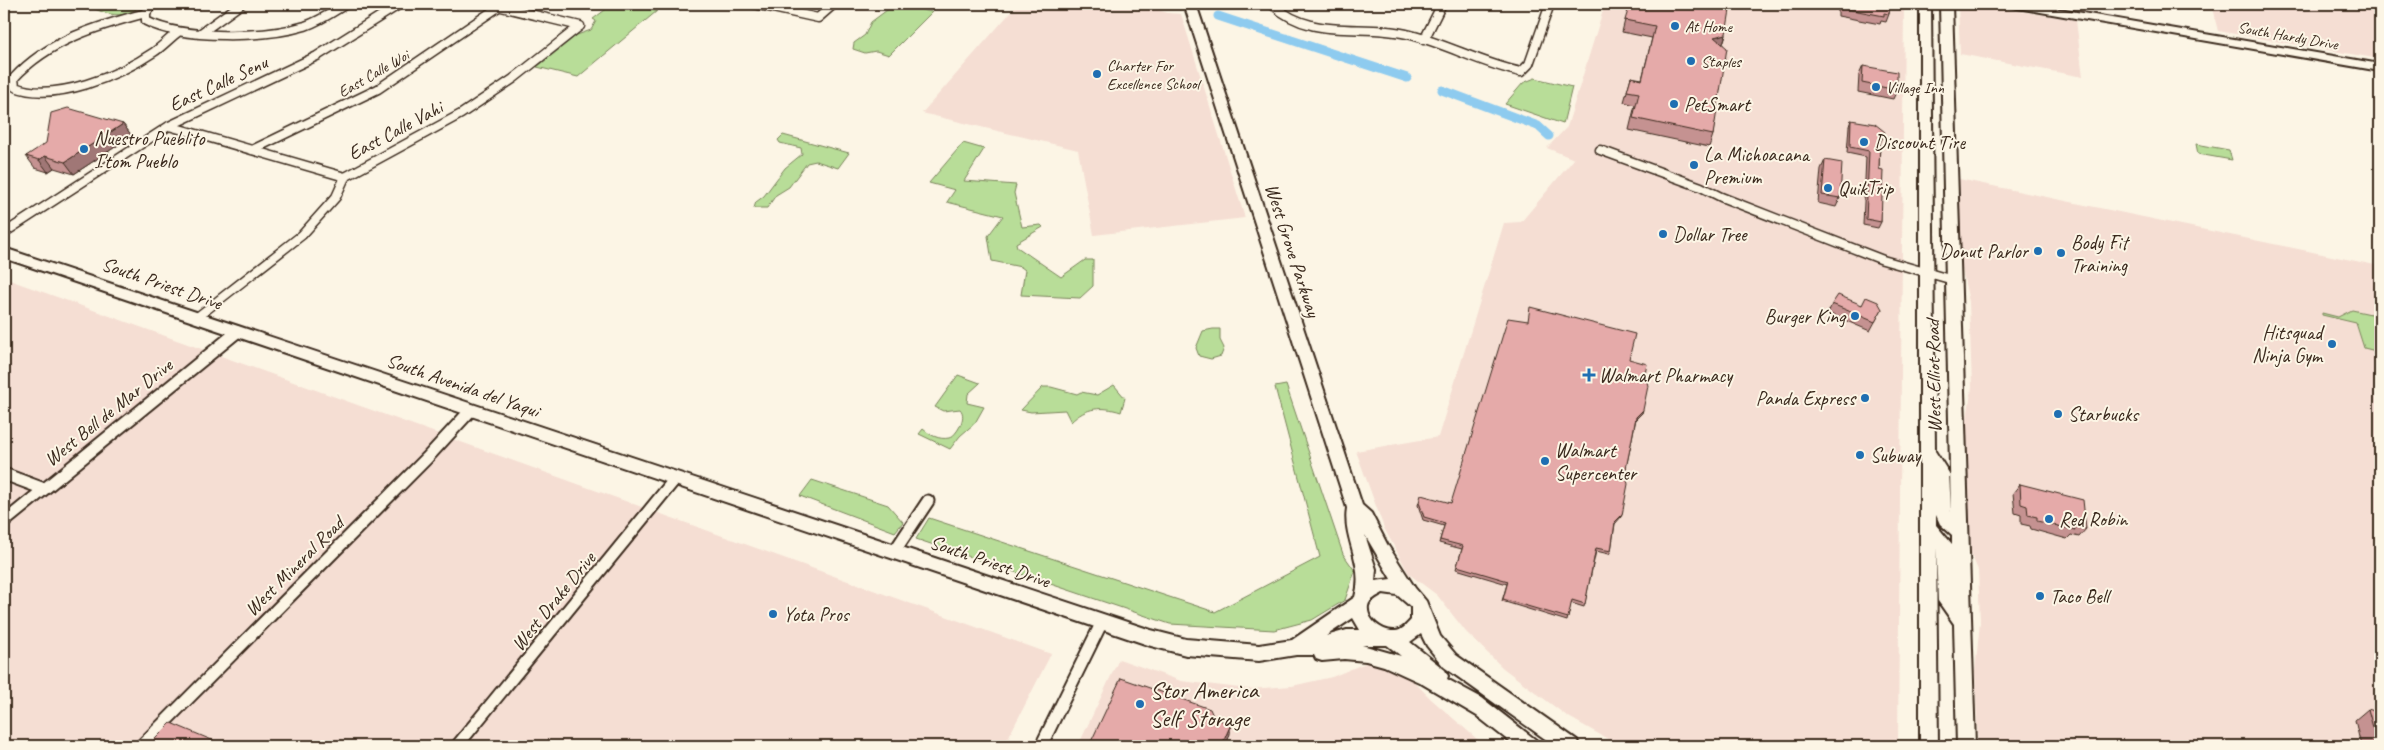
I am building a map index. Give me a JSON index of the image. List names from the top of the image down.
{
  "streets": {
    "street": [
      "South Hardy Drive",
      "East Calle Woi",
      "East Calle Senu",
      "East Calle Vahi",
      "West Grove Parkway",
      "South Priest Drive",
      "West Elliot Road",
      "South Avenida del Yaqui",
      "West Bell de Mar Drive",
      "West Mineral Road",
      "West Drake Drive"
    ]
  },
  "crossings": [
    ["East Calle Woi", "East Calle Vahi"],
    ["East Calle Vahi", "South Priest Drive"],
    ["West Grove Parkway", "South Priest Drive"],
    ["South Priest Drive", "South Avenida del Yaqui"],
    ["South Priest Drive", "West Bell de Mar Drive"],
    ["South Priest Drive", "West Drake Drive"],
    ["South Avenida del Yaqui", "West Bell de Mar Drive"],
    ["South Avenida del Yaqui", "West Mineral Road"],
    ["South Avenida del Yaqui", "West Drake Drive"]
  ],
  "places": {
    "other": [
      "At Home",
      "Staples",
      "Charter For Excellence School",
      "Village Inn",
      "PetSmart",
      "Discount Tire",
      "Nuestro Pueblito I'tom Pueblo",
      "La Michoacana Premium",
      "QuikTrip",
      "Dollar Tree",
      "Donut Parlor",
      "Body Fit Training",
      "Burger King",
      "Hitsquad Ninja Gym",
      "Panda Express",
      "Starbucks",
      "Subway",
      "Walmart Supercenter",
      "Red Robin",
      "Taco Bell",
      "Yota Pros",
      "Stor America Self Storage"
    ],
    "health": ["Walmart Pharmacy"]
  }
}
